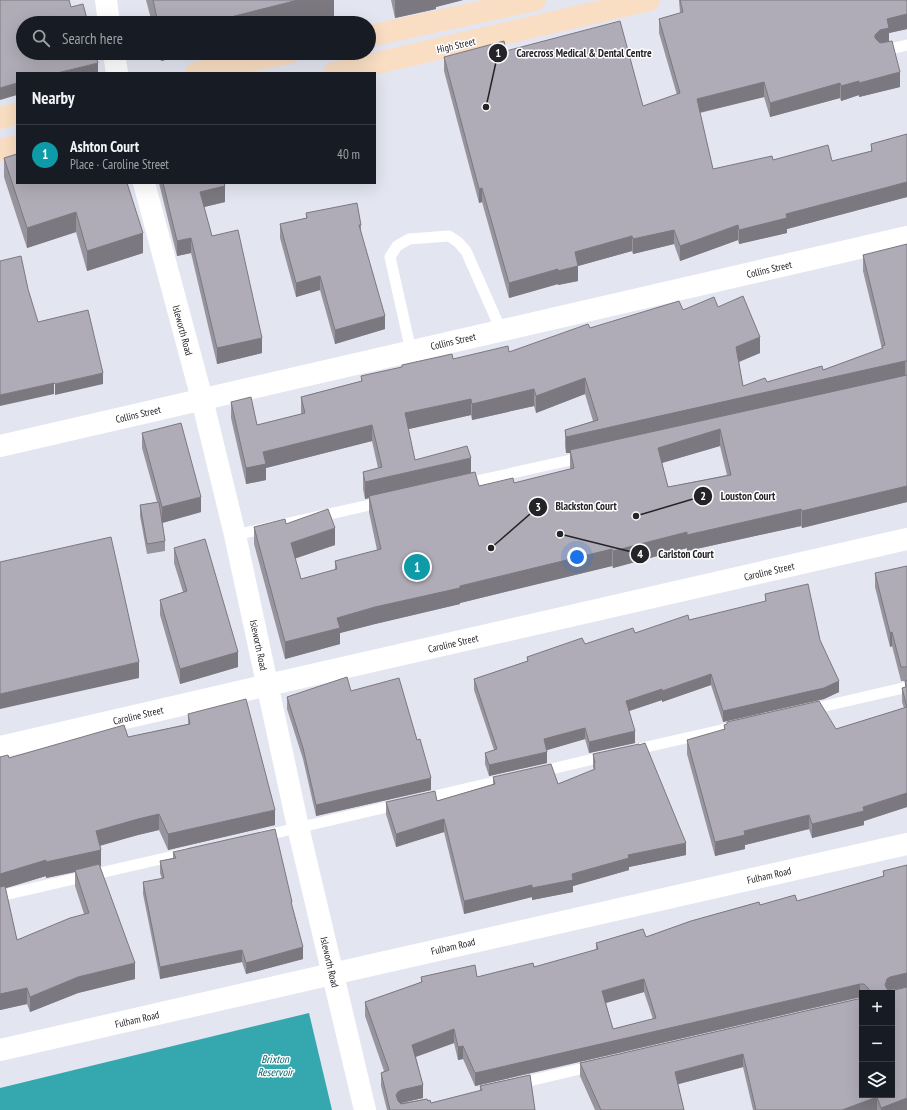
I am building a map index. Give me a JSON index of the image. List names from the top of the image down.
{
  "streets": {
    "main road": ["High Street"],
    "street": [
      "Collins Street",
      "Isleworth Road",
      "Caroline Street",
      "Fulham Road"
    ]
  },
  "crossings": [
    ["Collins Street", "Isleworth Road"],
    ["Isleworth Road", "Caroline Street"],
    ["Isleworth Road", "Fulham Road"]
  ],
  "water": ["Brixton Reservoir"],
  "places": [
    "Carecross Medical & Dental Centre",
    "Louston Court",
    "Carlston Court",
    "Blackston Court"
  ],
  "page": {
    "search": "Search here",
    "heading": "Nearby",
    "list": [
      {
        "mark": "1",
        "name": "Ashton Court",
        "note": "Place · Caroline Street",
        "value": "40 m"
      }
    ],
    "pins": "1",
    "map_buttons": ["+", "−"]
  }
}
